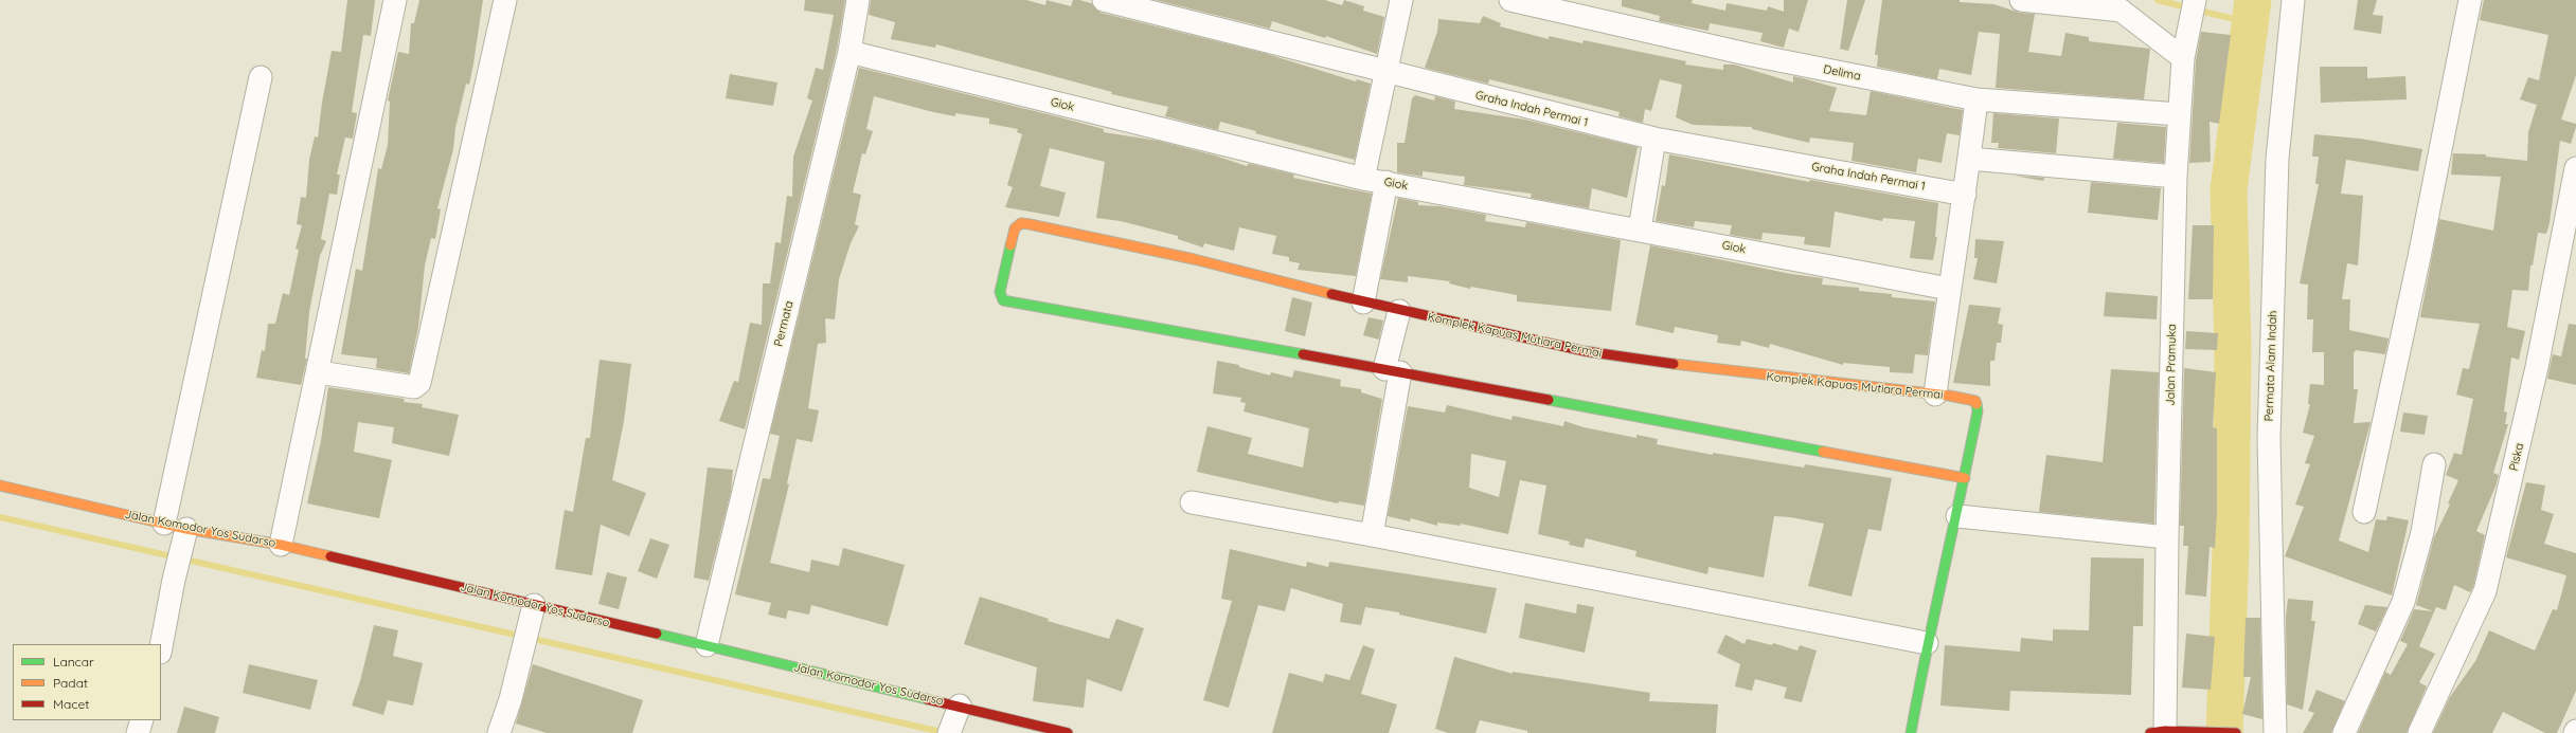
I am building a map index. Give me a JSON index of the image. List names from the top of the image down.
{
  "streets": {
    "street": [
      "Delima",
      "Giok",
      "Graha Indah Permai 1",
      "Permata",
      "Komplek Kapuas Mutiara Permai",
      "Jalan Pramuka",
      "Permata Alam Indah",
      "Piska",
      "Jalan Komodor Yos Sudarso"
    ]
  },
  "crossings": [
    ["Delima", "Jalan Pramuka"],
    ["Giok", "Permata"],
    ["Permata", "Jalan Komodor Yos Sudarso"]
  ],
  "legend": ["Lancar", "Padat", "Macet"]
}
